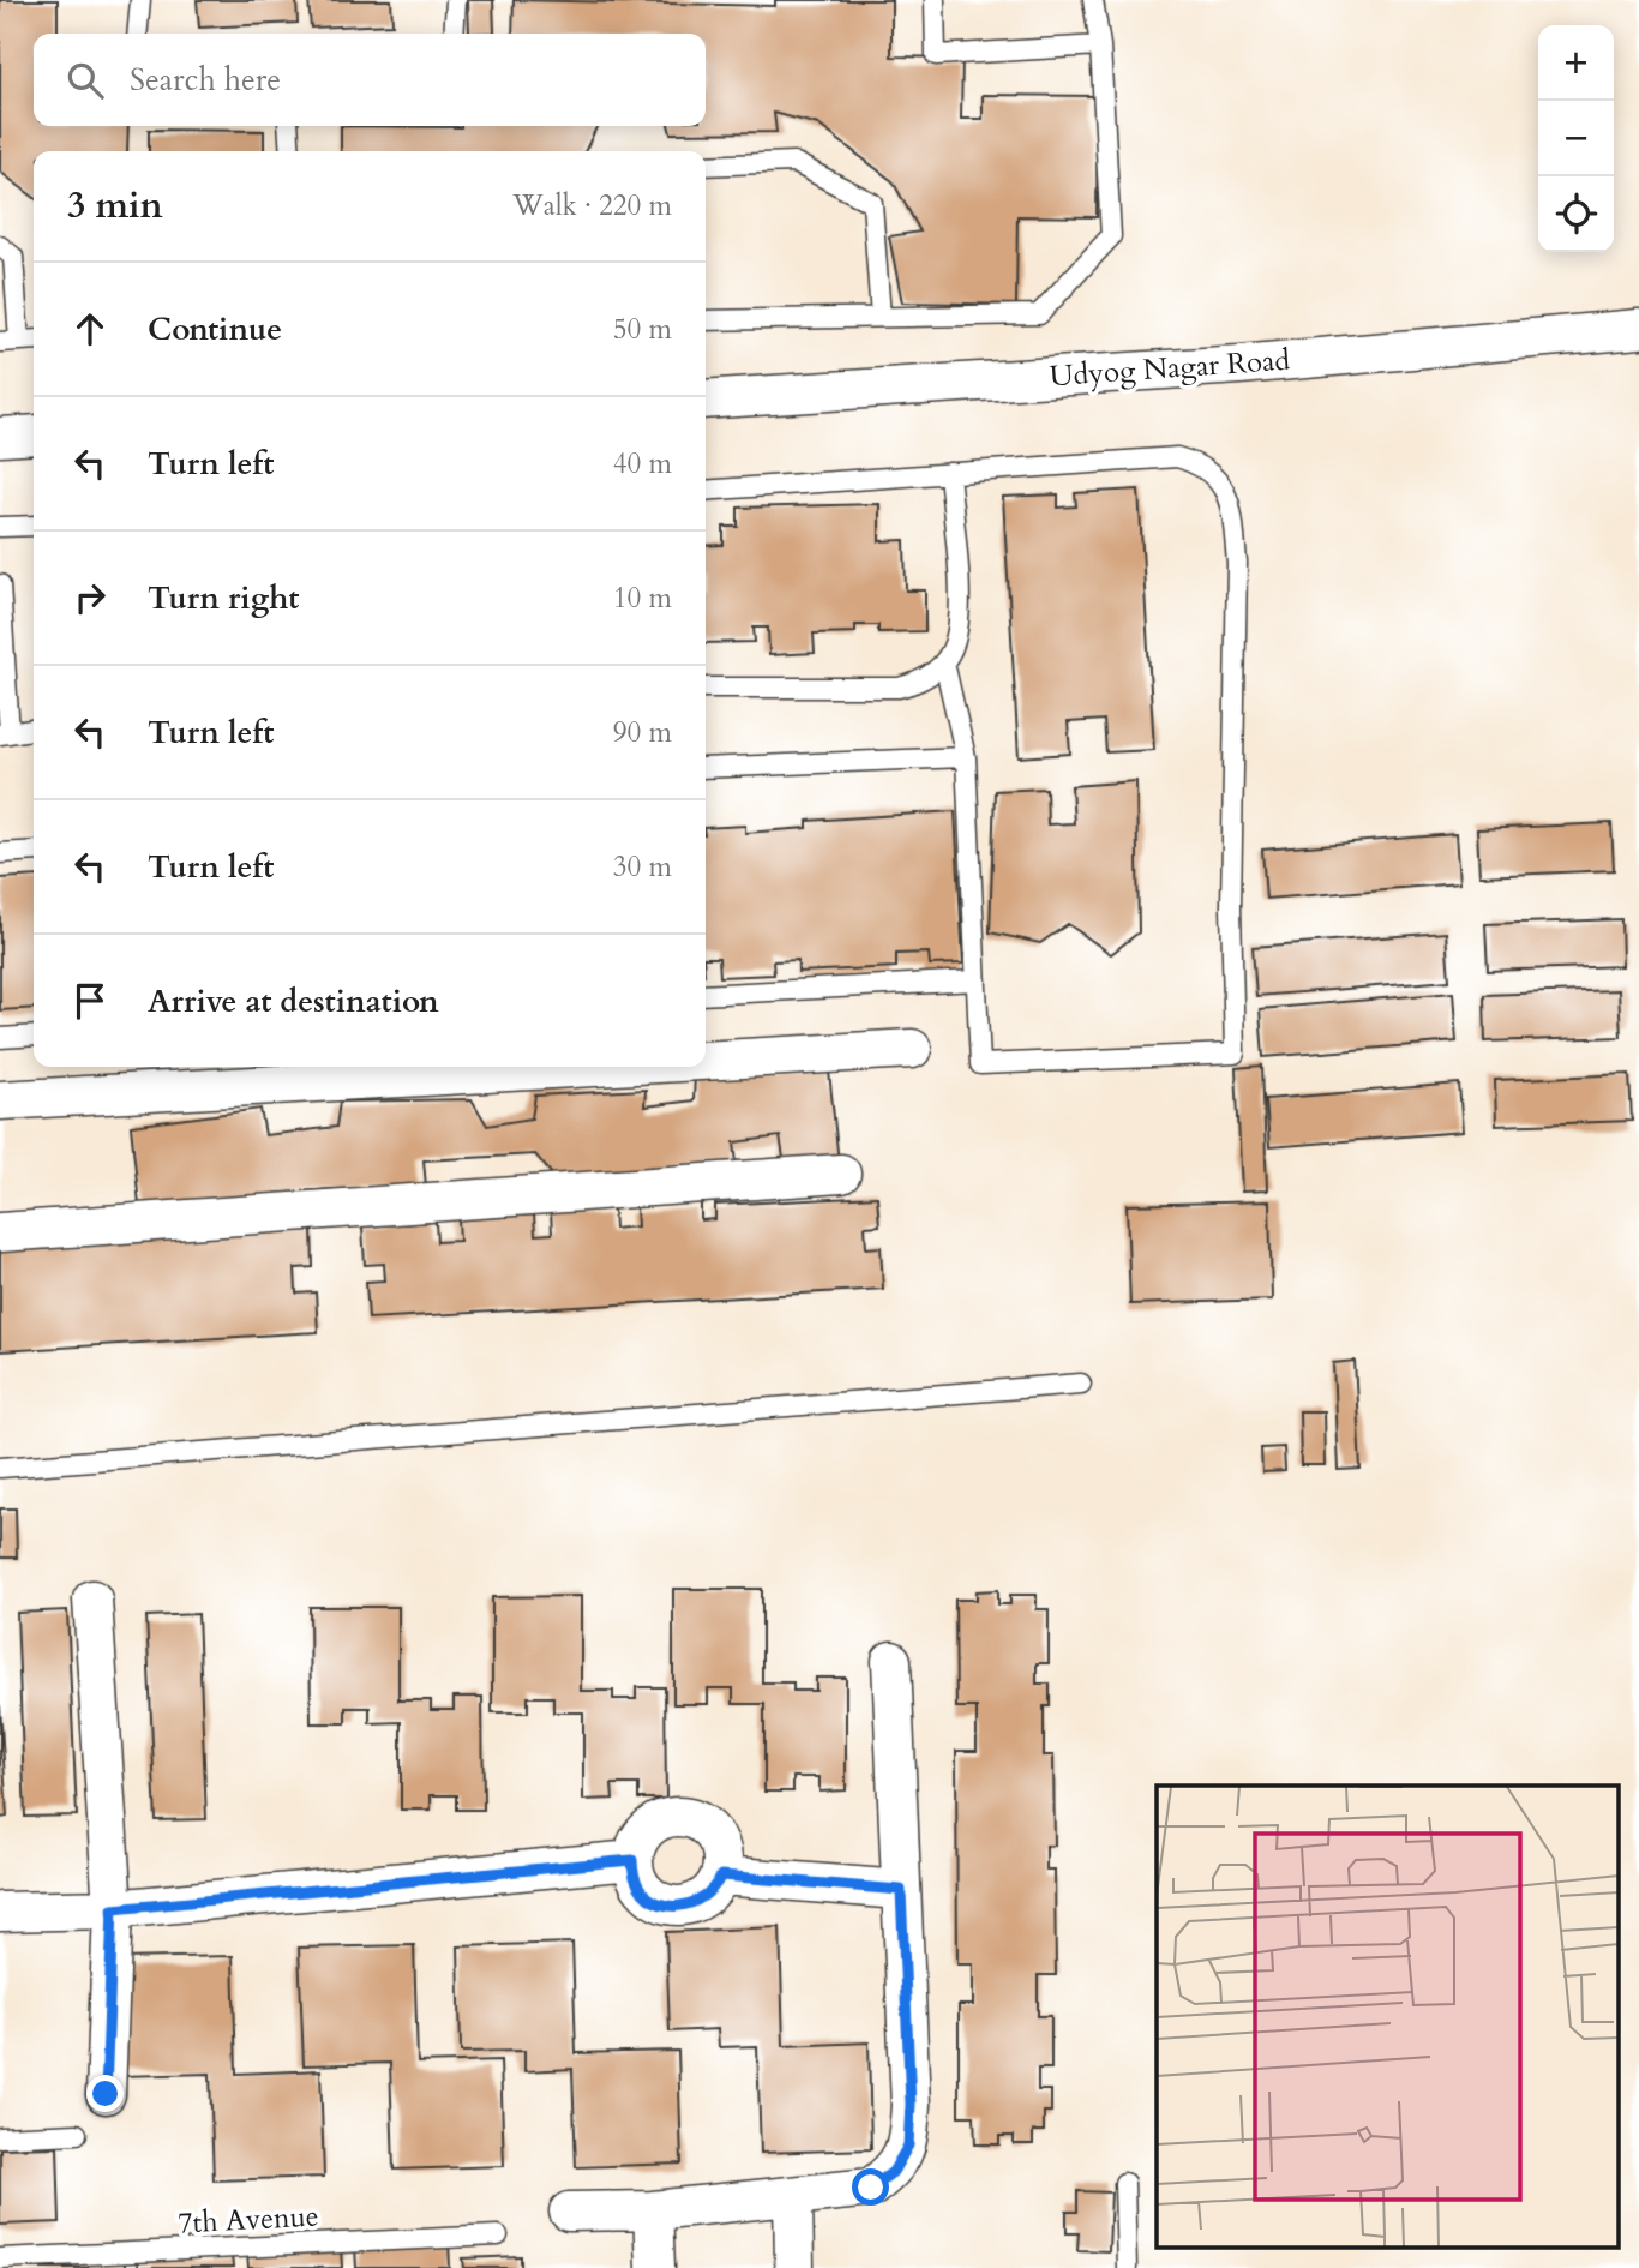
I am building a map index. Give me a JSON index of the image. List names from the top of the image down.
{
  "streets": {
    "street": ["Udyog Nagar Road"],
    "lane": ["7th Avenue"]
  },
  "page": {
    "map_buttons": ["+", "−"],
    "search": "Search here",
    "heading": ["3 min", "Walk · 220 m"],
    "list": [
      ["Continue", "50 m"],
      ["Turn left", "40 m"],
      ["Turn right", "10 m"],
      ["Turn left", "90 m"],
      ["Turn left", "30 m"],
      "Arrive at destination"
    ]
  }
}
